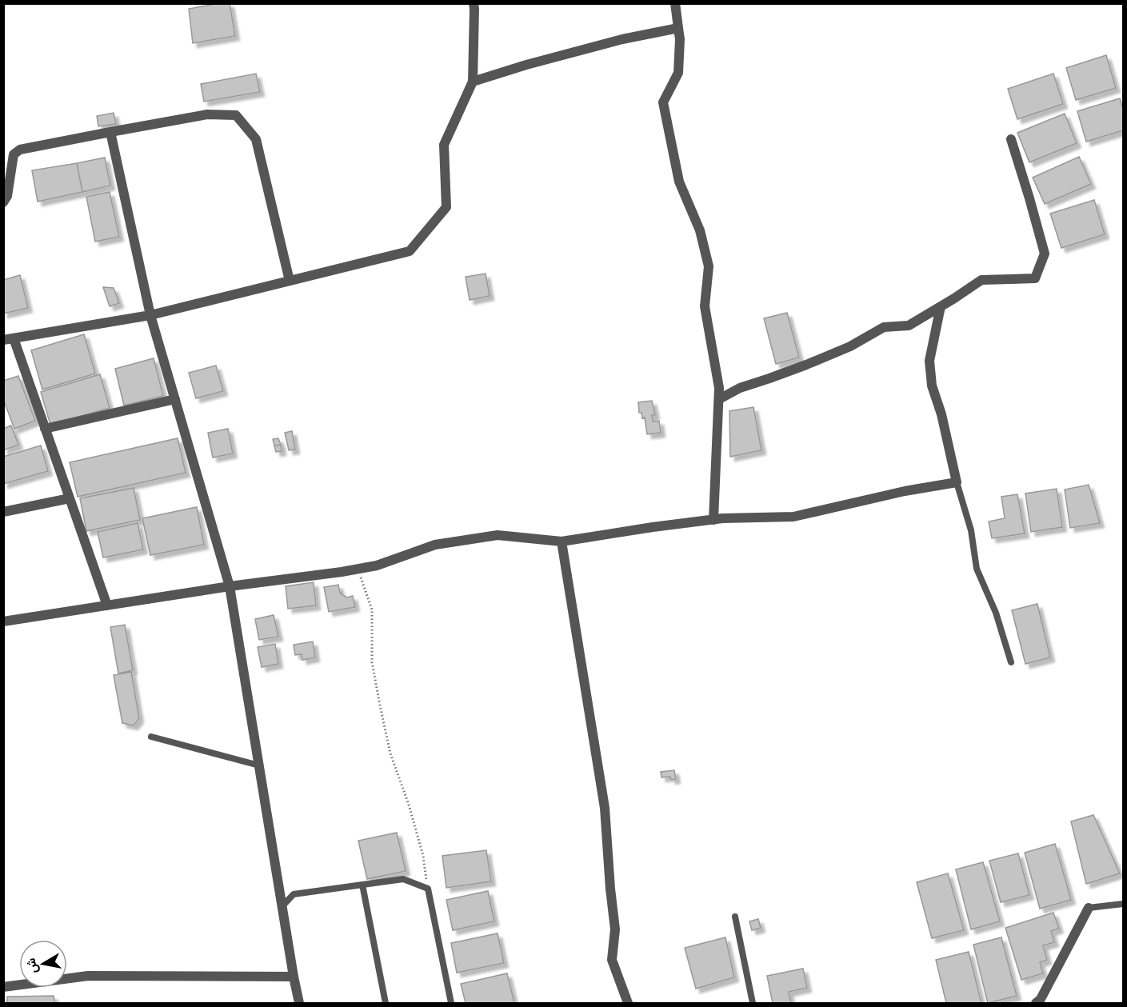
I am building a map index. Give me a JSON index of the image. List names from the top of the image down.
{
  "north": "left"
}
